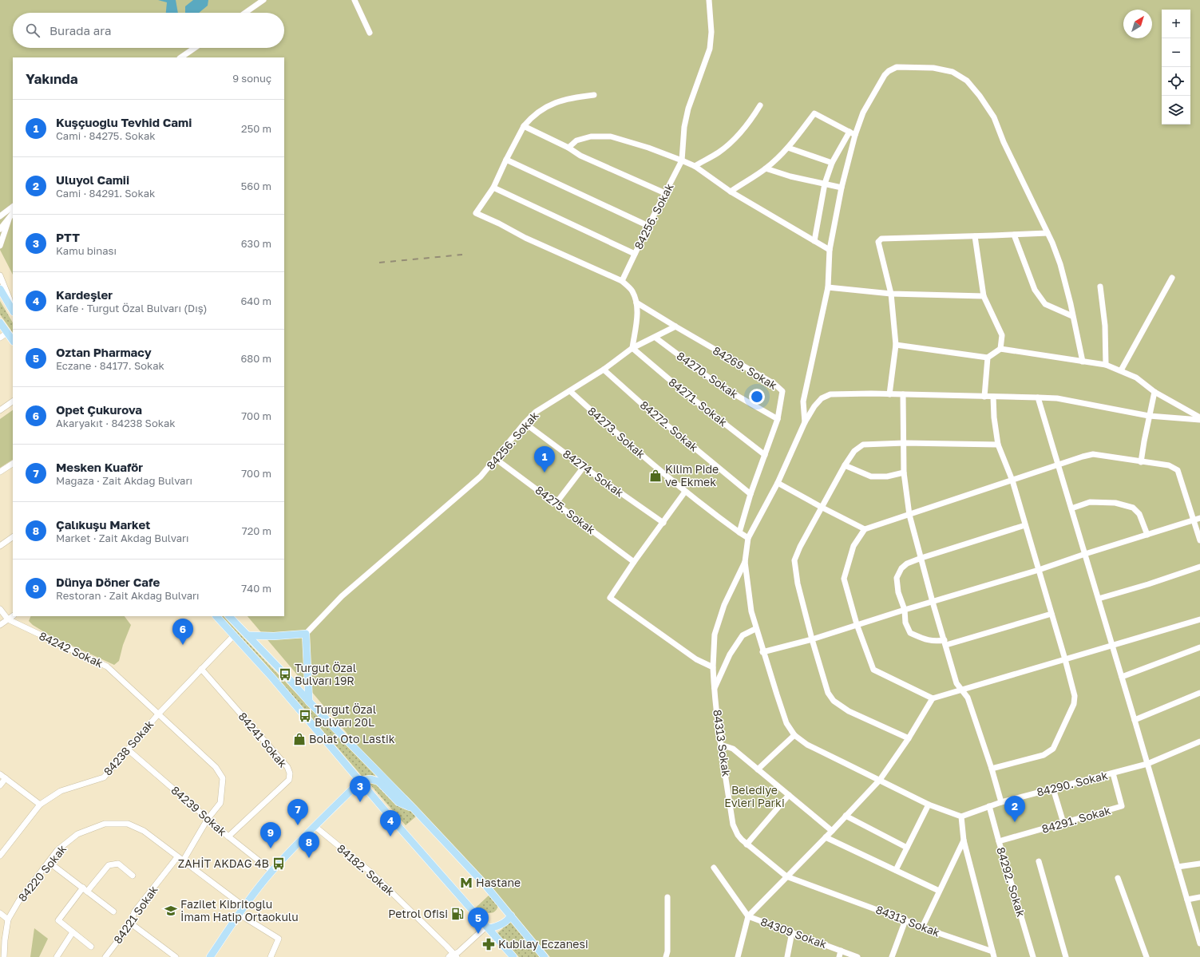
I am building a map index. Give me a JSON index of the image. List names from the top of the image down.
{
  "streets": {
    "street": [
      "84256. Sokak",
      "84269. Sokak",
      "84270. Sokak",
      "84271. Sokak",
      "84272. Sokak",
      "84273. Sokak",
      "84274. Sokak",
      "84275. Sokak",
      "84242 Sokak",
      "84241 Sokak",
      "84313 Sokak",
      "84238 Sokak",
      "84290. Sokak",
      "84239 Sokak",
      "84291. Sokak",
      "84182. Sokak",
      "84220 Sokak",
      "84292. Sokak",
      "84221 Sokak",
      "84309 Sokak"
    ]
  },
  "crossings": [
    ["84256. Sokak", "84269. Sokak"],
    ["84256. Sokak", "84270. Sokak"],
    ["84256. Sokak", "84271. Sokak"],
    ["84256. Sokak", "84272. Sokak"],
    ["84256. Sokak", "84273. Sokak"],
    ["84256. Sokak", "84274. Sokak"],
    ["84256. Sokak", "84275. Sokak"],
    ["84269. Sokak", "84270. Sokak"],
    ["84269. Sokak", "84271. Sokak"],
    ["84269. Sokak", "84272. Sokak"],
    ["84269. Sokak", "84273. Sokak"],
    ["84242 Sokak", "84238 Sokak"],
    ["84242 Sokak", "84239 Sokak"],
    ["84242 Sokak", "84220 Sokak"],
    ["84241 Sokak", "84238 Sokak"],
    ["84241 Sokak", "84239 Sokak"],
    ["84238 Sokak", "84239 Sokak"],
    ["84290. Sokak", "84291. Sokak"],
    ["84290. Sokak", "84292. Sokak"],
    ["84291. Sokak", "84292. Sokak"],
    ["84220 Sokak", "84221 Sokak"]
  ],
  "parks": ["Belediye Evleri Parki"],
  "places": {
    "shop": ["Kilim Pide ve Ekmek", "Bolat Oto Lastik"],
    "bus stop": ["Turgut Özal Bulvarı 19R", "Turgut Özal Bulvarı 20L", "ZAHİT AKDAĞ 4B"],
    "metro station": ["Hastane"],
    "school or university": ["Fazilet Kibritoğlu İmam Hatip Ortaokulu"],
    "fuel station": ["Petrol Ofisi"],
    "pharmacy": ["Kubilay Eczanesi"]
  },
  "north": "top right",
  "page": {
    "map_buttons": ["+", "−"],
    "search": "Burada ara",
    "heading": ["Yakında", "9 sonuç"],
    "list": [
      {
        "mark": "1",
        "name": "Kuşçuoğlu Tevhid Cami",
        "note": "Cami · 84275. Sokak",
        "value": "250 m"
      },
      {
        "mark": "2",
        "name": "Uluyol Camii",
        "note": "Cami · 84291. Sokak",
        "value": "560 m"
      },
      {
        "mark": "3",
        "name": "PTT",
        "note": "Kamu binası",
        "value": "630 m"
      },
      {
        "mark": "4",
        "name": "Kardeşler",
        "note": "Kafe · Turgut Özal Bulvarı (Dış)",
        "value": "640 m"
      },
      {
        "mark": "5",
        "name": "Oztan Pharmacy",
        "note": "Eczane · 84177. Sokak",
        "value": "680 m"
      },
      {
        "mark": "6",
        "name": "Opet Çukurova",
        "note": "Akaryakıt · 84238 Sokak",
        "value": "700 m"
      },
      {
        "mark": "7",
        "name": "Mesken Kuaför",
        "note": "Mağaza · Zait Akdağ Bulvarı",
        "value": "700 m"
      },
      {
        "mark": "8",
        "name": "Çalıkuşu Market",
        "note": "Market · Zait Akdağ Bulvarı",
        "value": "720 m"
      },
      {
        "mark": "9",
        "name": "Dünya Döner Cafe",
        "note": "Restoran · Zait Akdağ Bulvarı",
        "value": "740 m"
      }
    ],
    "pins": [
      "1",
      "6",
      "3",
      "2",
      "7",
      "4",
      "9",
      "8",
      "5"
    ]
  }
}
